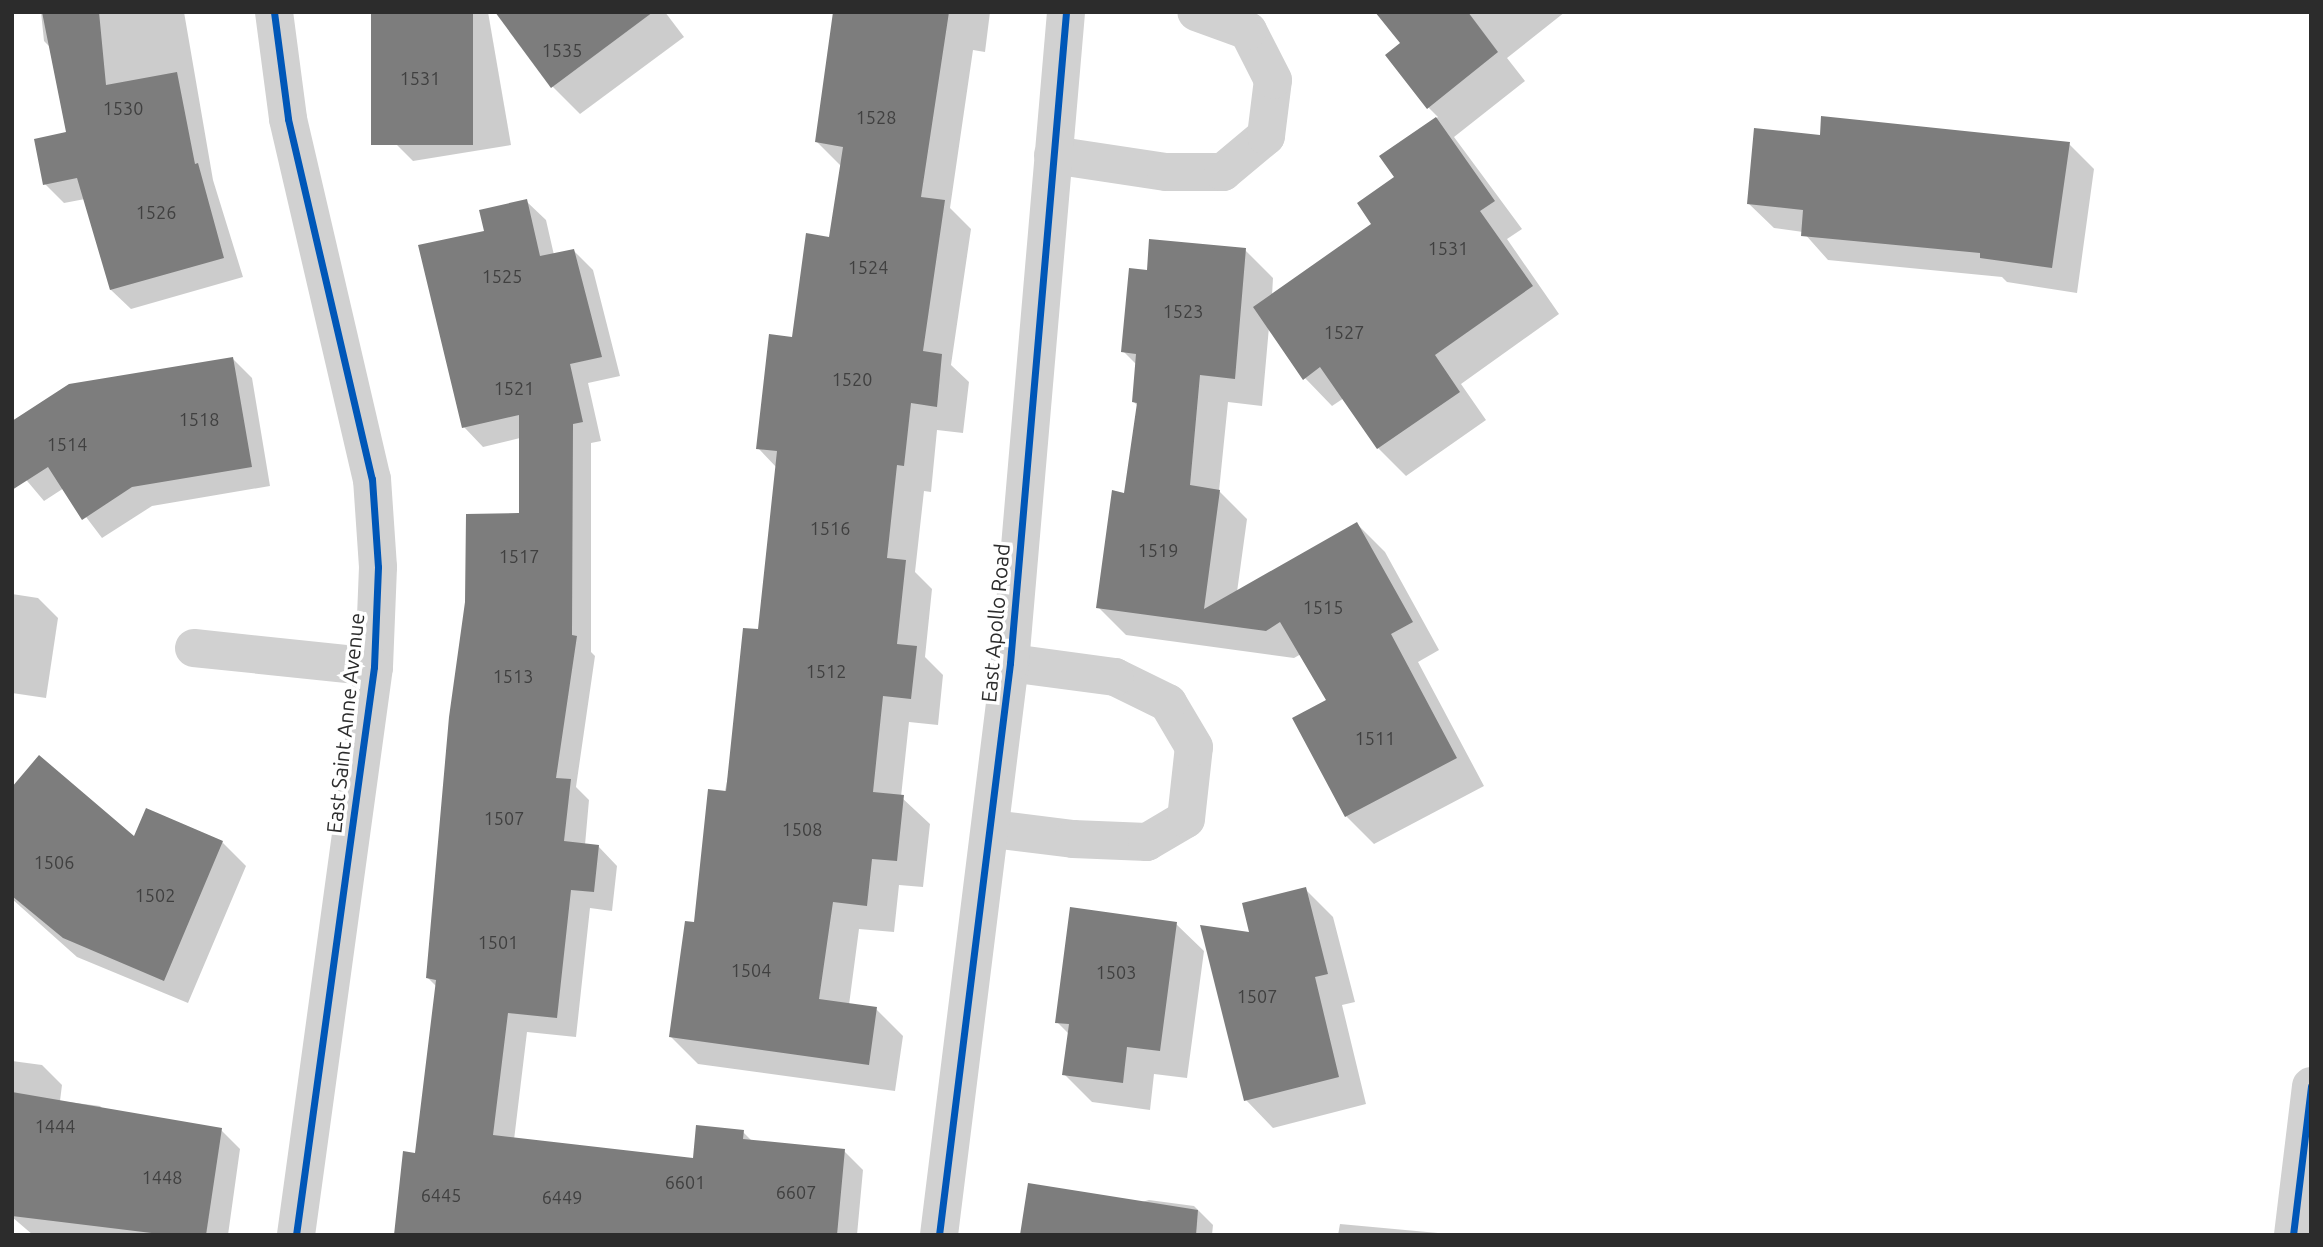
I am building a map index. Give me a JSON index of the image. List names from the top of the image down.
{
  "streets": {
    "street": ["East Apollo Road", "East Saint Anne Avenue"]
  },
  "house_numbers": [
    "1535",
    "1531",
    "1530",
    "1528",
    "1526",
    "1531",
    "1524",
    "1525",
    "1523",
    "1527",
    "1520",
    "1521",
    "1518",
    "1514",
    "1516",
    "1519",
    "1517",
    "1515",
    "1512",
    "1513",
    "1511",
    "1507",
    "1508",
    "1506",
    "1502",
    "1501",
    "1504",
    "1503",
    "1507",
    "1444",
    "1448",
    "6601",
    "6607",
    "6445",
    "6449"
  ]
}
